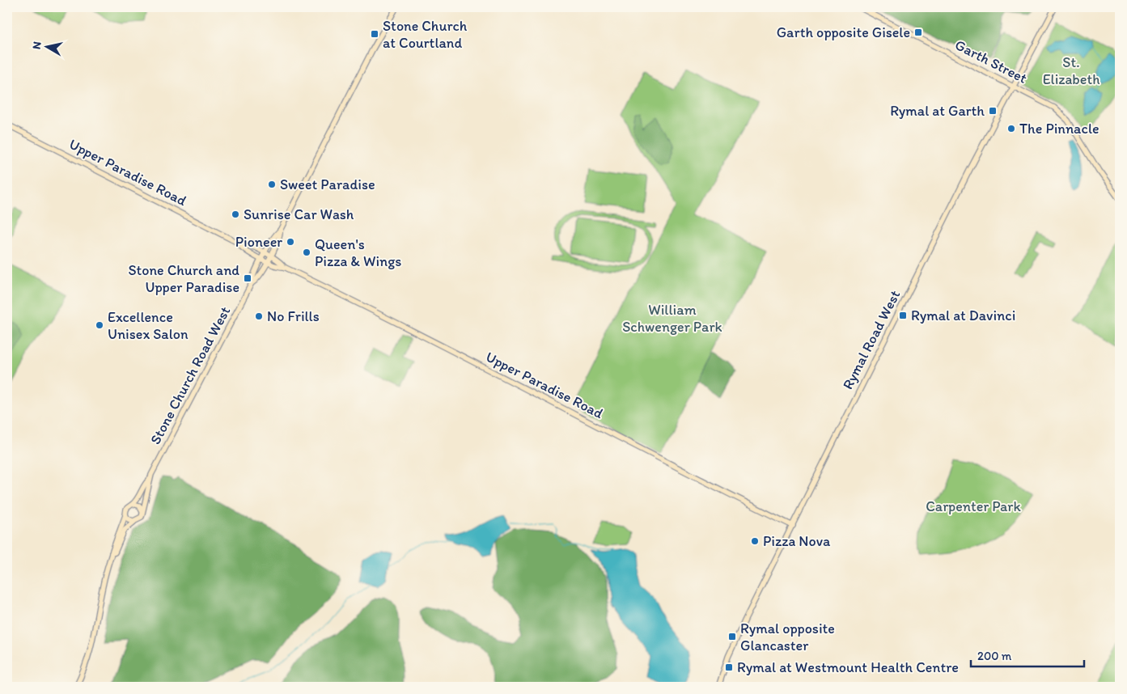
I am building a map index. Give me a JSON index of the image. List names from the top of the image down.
{
  "streets": {
    "main road": [
      "Garth Street",
      "Upper Paradise Road",
      "Rymal Road West",
      "Stone Church Road West"
    ]
  },
  "crossings": [
    ["Garth Street", "Rymal Road West"],
    ["Upper Paradise Road", "Rymal Road West"],
    ["Upper Paradise Road", "Stone Church Road West"]
  ],
  "parks": ["St. Elizabeth", "William Schwenger Park", "Carpenter Park"],
  "places": {
    "transit": [
      "Garth opposite Gisele",
      "Stone Church at Courtland",
      "Rymal at Garth",
      "Stone Church and Upper Paradise",
      "Rymal at Davinci",
      "Rymal opposite Glancaster",
      "Rymal at Westmount Health Centre"
    ],
    "other": [
      "The Pinnacle",
      "Sweet Paradise",
      "Sunrise Car Wash",
      "Pioneer",
      "Queen's Pizza & Wings",
      "No Frills",
      "Excellence Unisex Salon",
      "Pizza Nova"
    ]
  },
  "scale_bar": "200 m",
  "north": "left"
}
